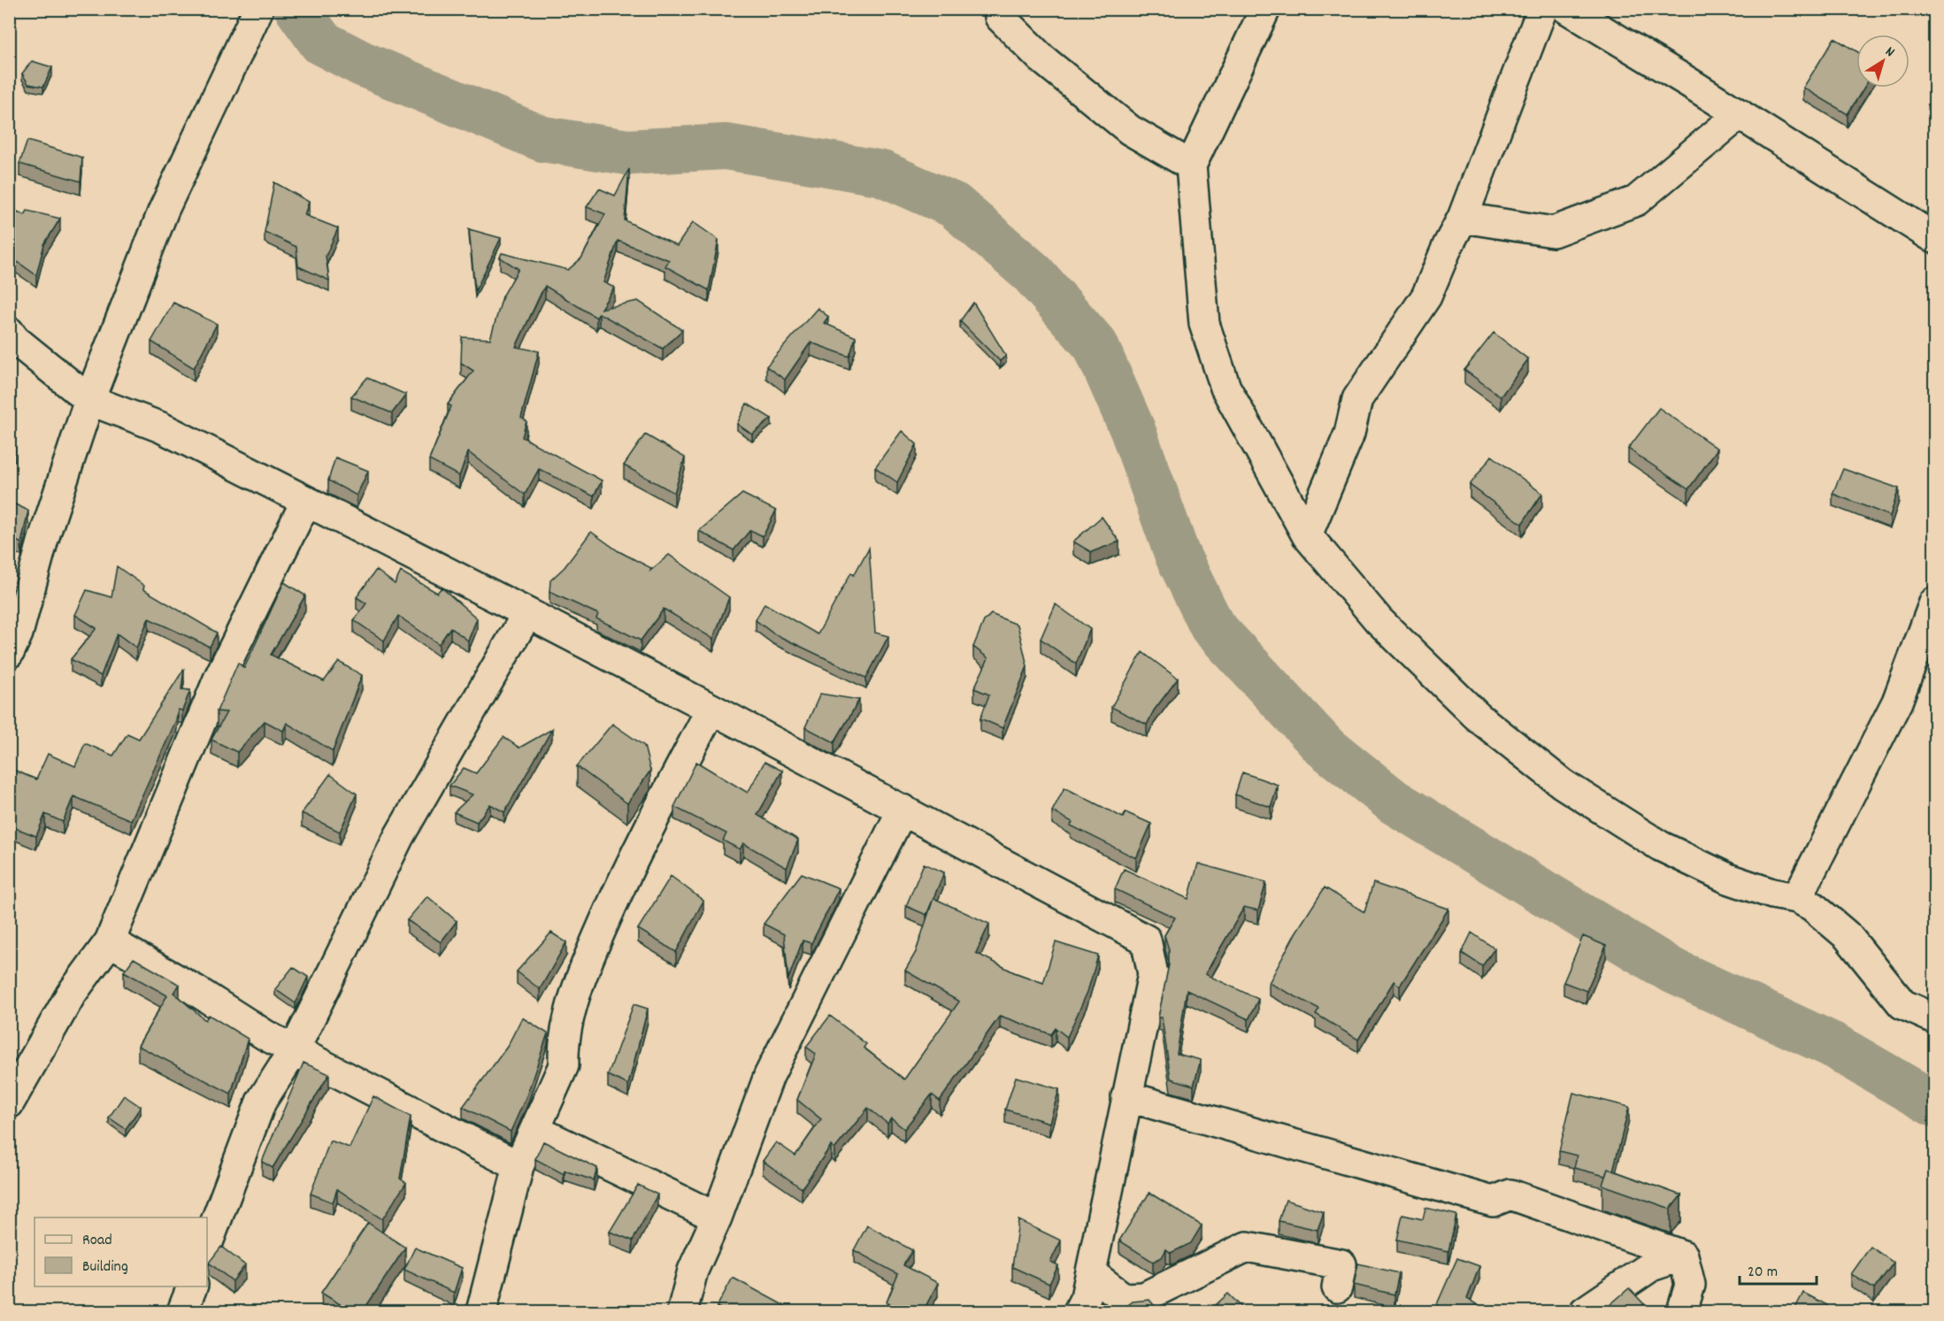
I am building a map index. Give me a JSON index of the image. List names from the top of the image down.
{
  "legend": ["Road", "Building"],
  "scale_bar": "20 m",
  "north": "top right"
}
